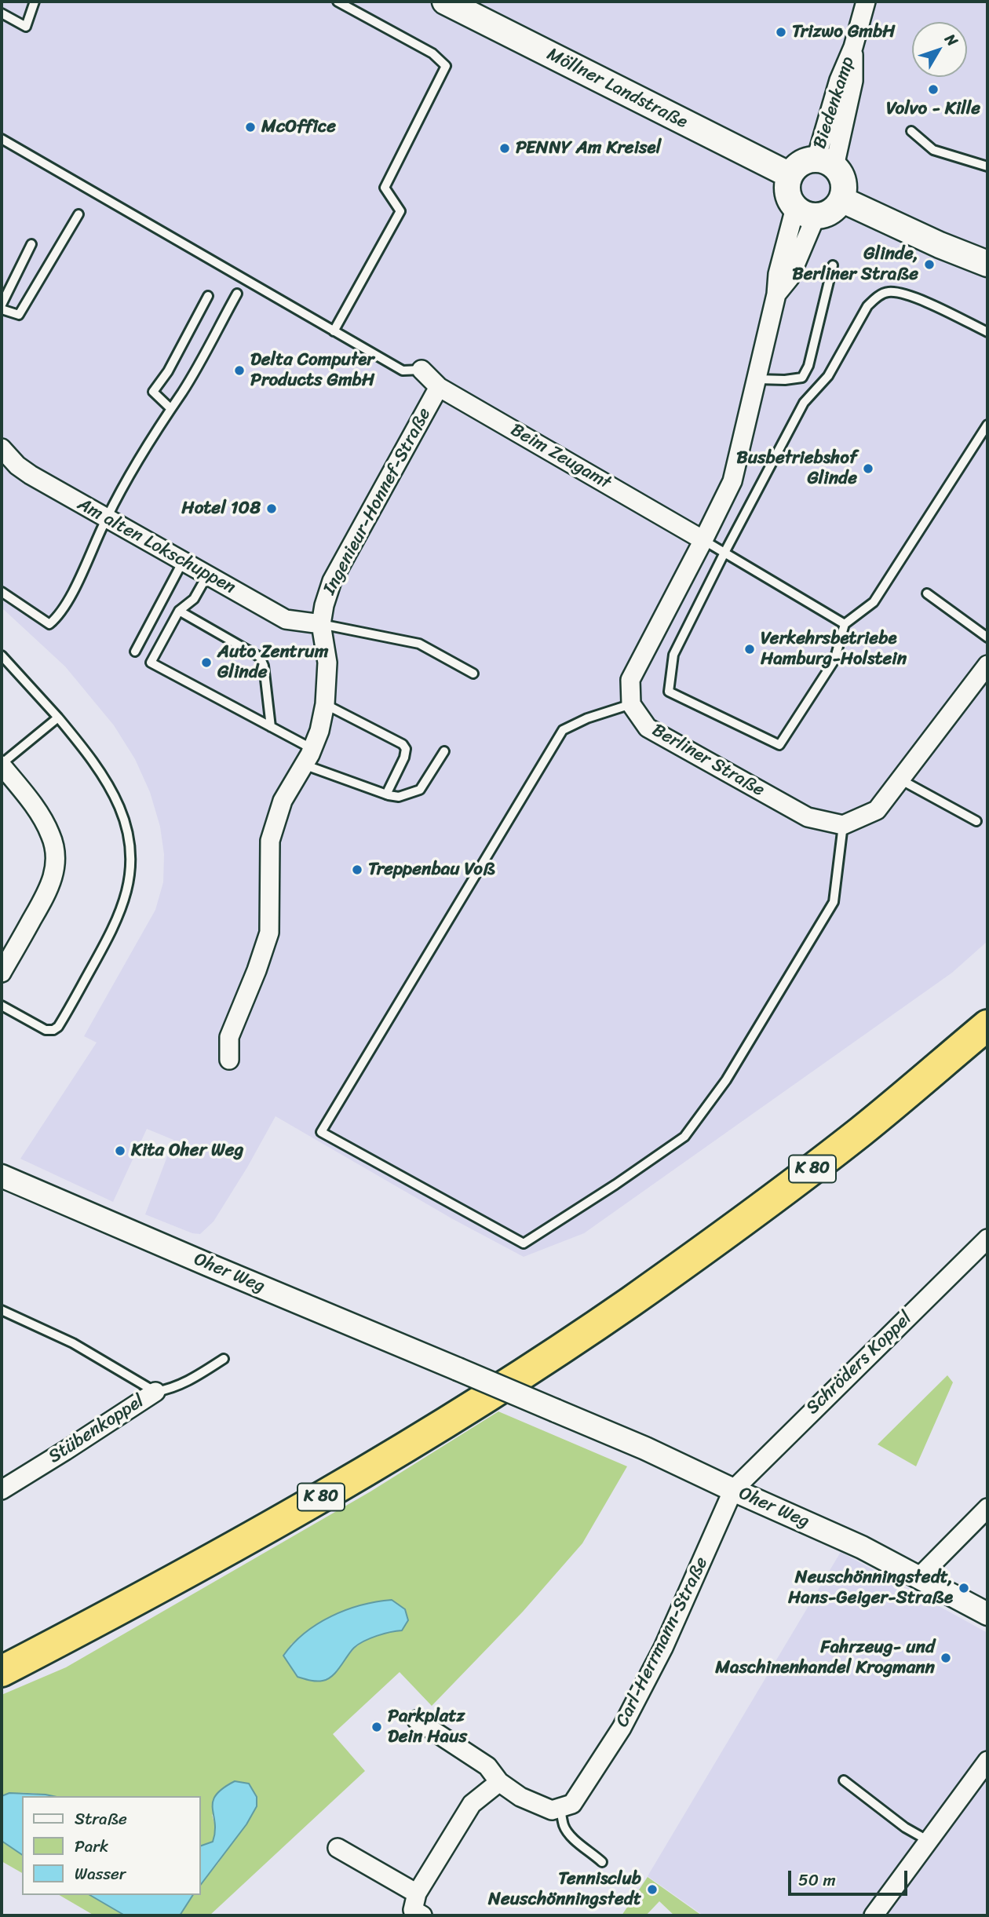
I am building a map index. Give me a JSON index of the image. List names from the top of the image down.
{
  "streets": {
    "highway": ["K 80"],
    "main road": ["Möllner Landstraße"],
    "street": [
      "Biedenkamp",
      "Beim Zeugamt",
      "Ingenieur-Honnef-Straße",
      "Am alten Lokschuppen",
      "Berliner Straße",
      "Oher Weg",
      "Schröders Koppel",
      "Stübenkoppel",
      "Carl-Herrmann-Straße"
    ]
  },
  "crossings": [
    ["Möllner Landstraße", "Biedenkamp"],
    ["Beim Zeugamt", "Ingenieur-Honnef-Straße"],
    ["Ingenieur-Honnef-Straße", "Am alten Lokschuppen"],
    ["Oher Weg", "Schröders Koppel"],
    ["Oher Weg", "Carl-Herrmann-Straße"],
    ["Schröders Koppel", "Carl-Herrmann-Straße"]
  ],
  "places": [
    "Trizwo GmbH",
    "Volvo - Kille",
    "McOffice",
    "PENNY Am Kreisel",
    "Glinde, Berliner Straße",
    "Delta Computer Products GmbH",
    "Busbetriebshof Glinde",
    "Hotel 108",
    "Verkehrsbetriebe Hamburg-Holstein",
    "Auto Zentrum Glinde",
    "Treppenbau Voß",
    "Kita Oher Weg",
    "Neuschönningstedt, Hans-Geiger-Straße",
    "Fahrzeug- und Maschinenhandel Krogmann",
    "Parkplatz Dein Haus",
    "Tennisclub Neuschönningstedt"
  ],
  "legend": ["Straße", "Park", "Wasser"],
  "scale_bar": "50 m",
  "north": "top right"
}
